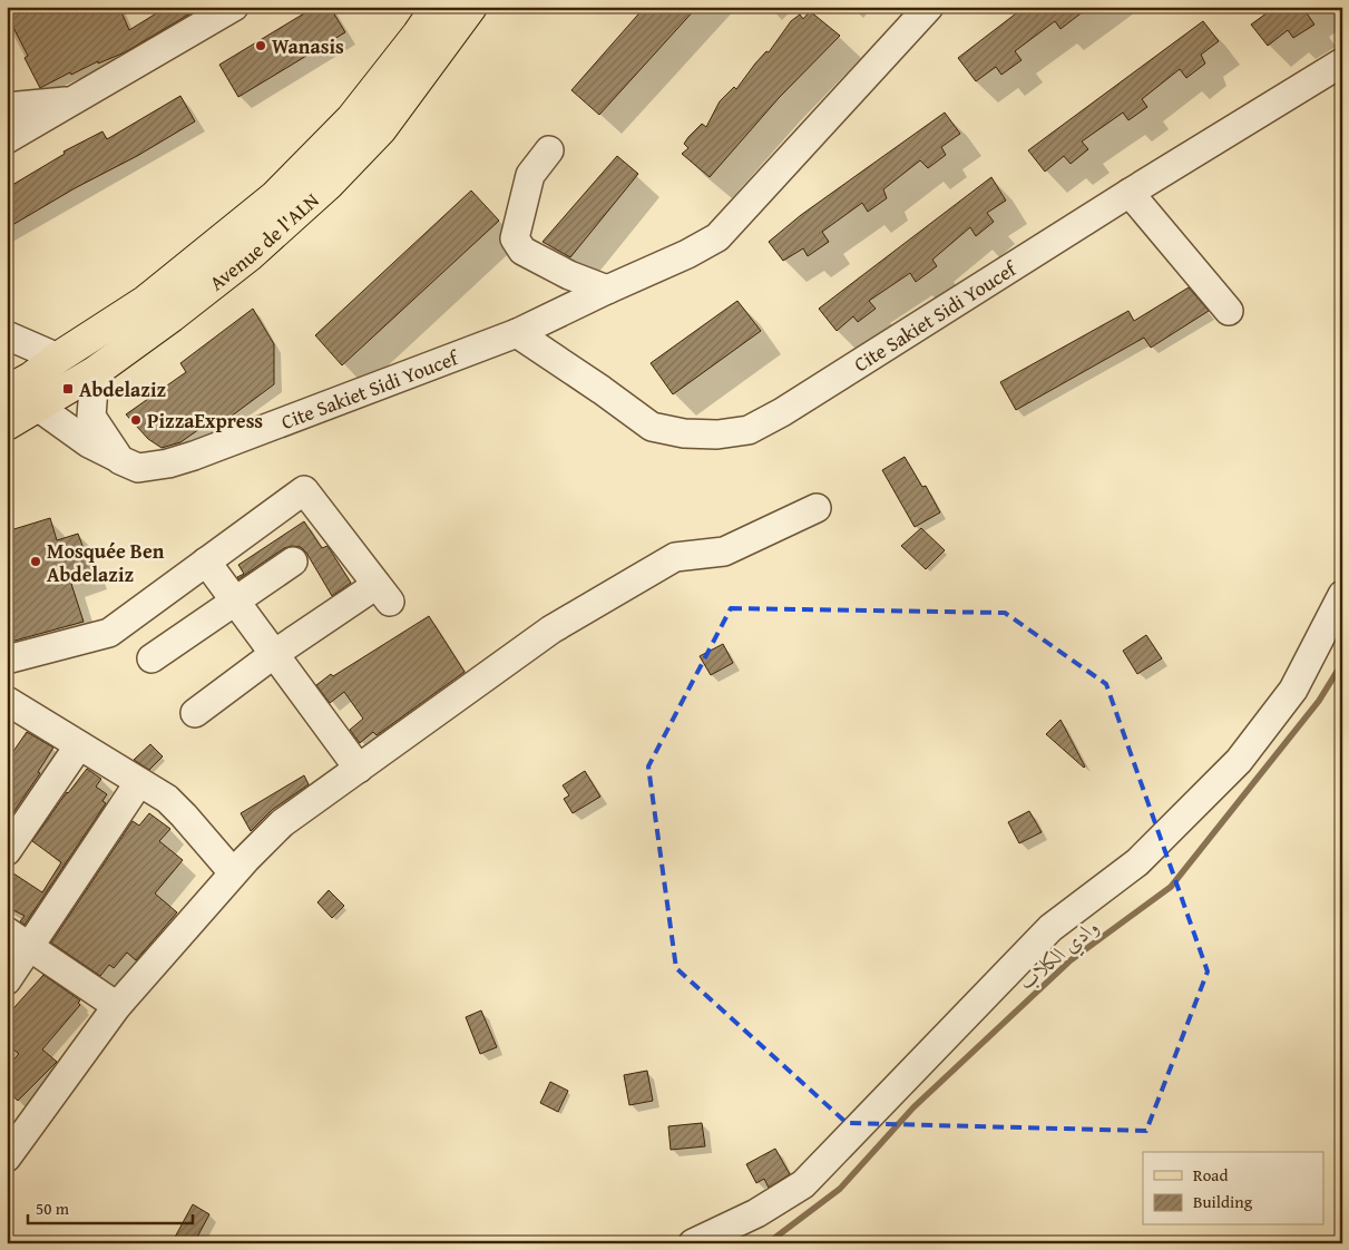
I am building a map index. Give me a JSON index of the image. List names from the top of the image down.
{
  "streets": {
    "main road": ["Avenue de l'ALN"],
    "street": ["Cite Sakiet Sidi Youcef"]
  },
  "crossings": [
    ["Avenue de l'ALN", "Cite Sakiet Sidi Youcef"]
  ],
  "water": ["وادي الكلاب"],
  "places": {
    "other": ["Wanasis", "PizzaExpress", "Mosquée Ben Abdelaziz"],
    "transit": ["Abdelaziz"]
  },
  "legend": ["Road", "Building"],
  "scale_bar": "50 m"
}
